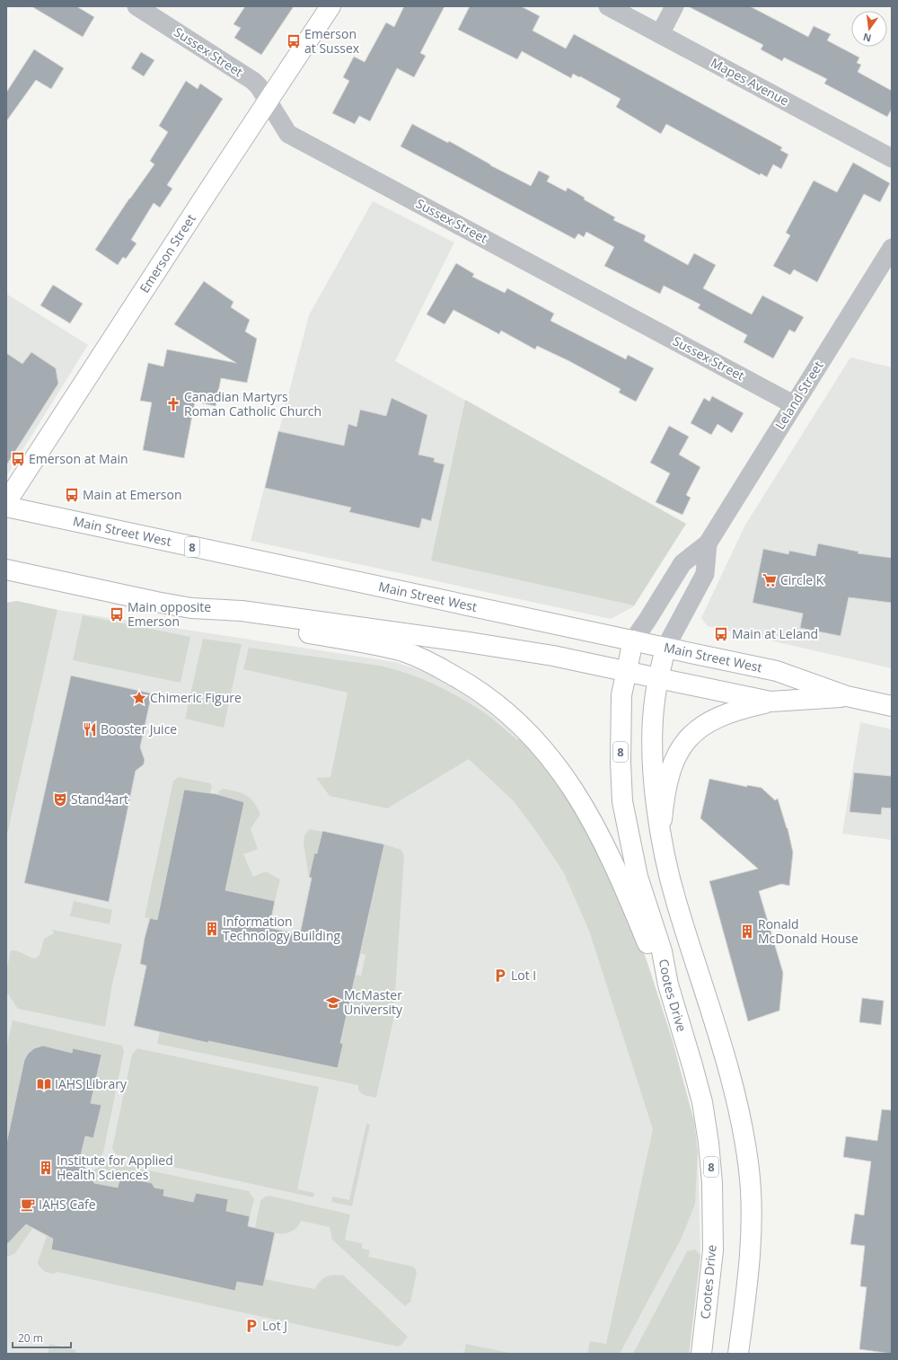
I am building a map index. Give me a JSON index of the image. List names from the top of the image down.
{
  "streets": {
    "main road": [
      "Emerson Street",
      "Main Street West",
      "8",
      "Cootes Drive"
    ],
    "street": ["Sussex Street", "Mapes Avenue", "Leland Street"]
  },
  "crossings": [
    ["Sussex Street", "Emerson Street"],
    ["Sussex Street", "Leland Street"],
    ["Leland Street", "Main Street West"],
    ["Leland Street", "Cootes Drive"],
    ["Main Street West", "Cootes Drive"]
  ],
  "places": {
    "bus stop": [
      "Emerson at Sussex",
      "Emerson at Main",
      "Main at Emerson",
      "Main opposite Emerson",
      "Main at Leland"
    ],
    "church": ["Canadian Martyrs Roman Catholic Church"],
    "supermarket": ["Circle K"],
    "place": ["Chimeric Figure"],
    "restaurant": ["Booster Juice"],
    "theatre": ["Stand4art"],
    "building": ["Information Technology Building", "Ronald McDonald House", "Institute for Applied Health Sciences"],
    "parking": ["Lot I", "Lot J"],
    "school or university": ["McMaster University"],
    "library": ["IAHS Library"],
    "cafe": ["IAHS Cafe"]
  },
  "scale_bar": "20 m",
  "north": "bottom"
}
